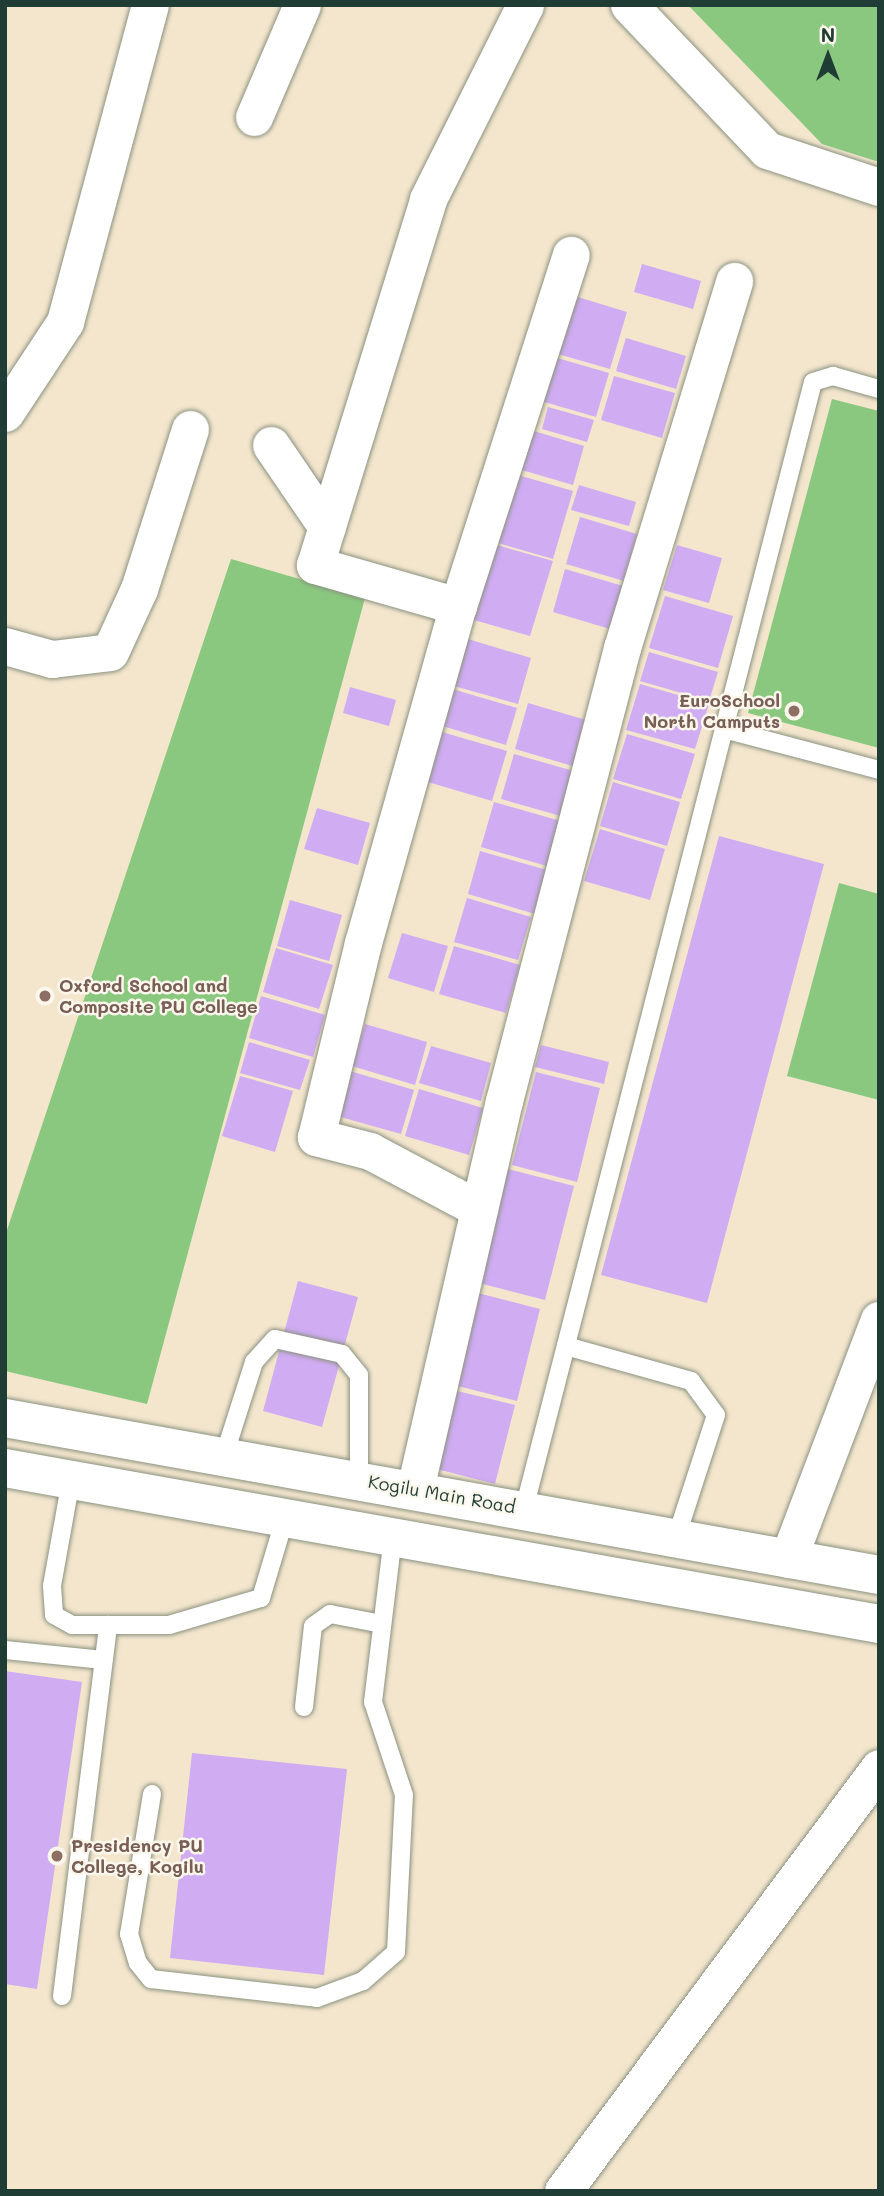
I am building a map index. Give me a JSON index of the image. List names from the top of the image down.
{
  "streets": {
    "main road": ["Kogilu Main Road"]
  },
  "places": ["EuroSchool North Camputs", "Oxford School and Composite PU College", "Presidency PU College, Kogilu"],
  "north": "top"
}
